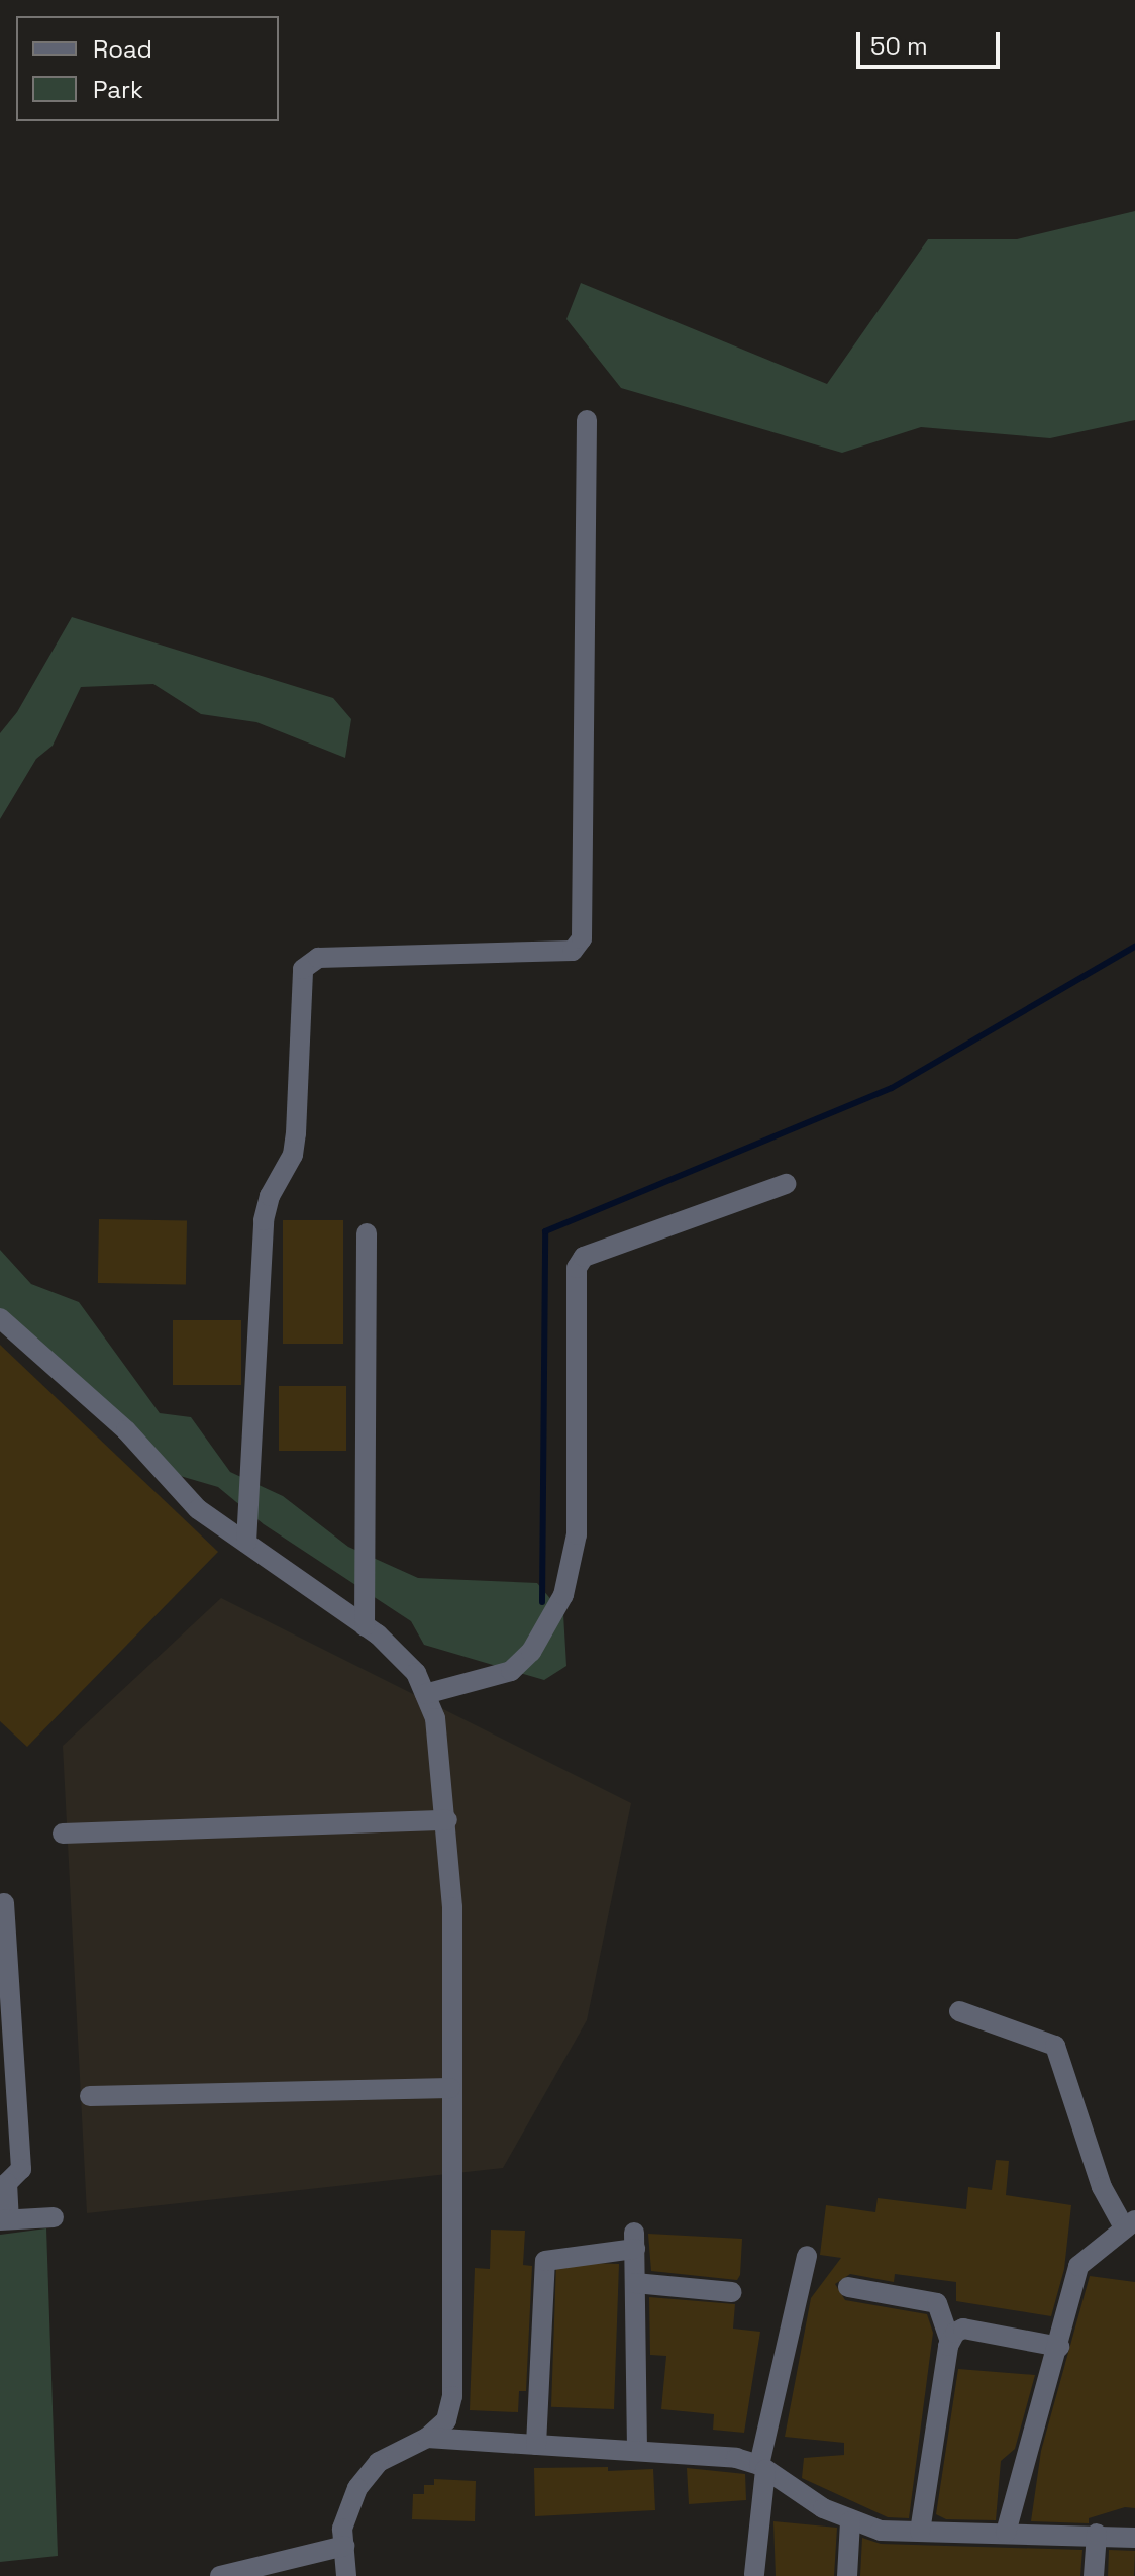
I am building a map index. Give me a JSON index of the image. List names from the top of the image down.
{
  "legend": ["Road", "Park"],
  "scale_bar": "50 m"
}
